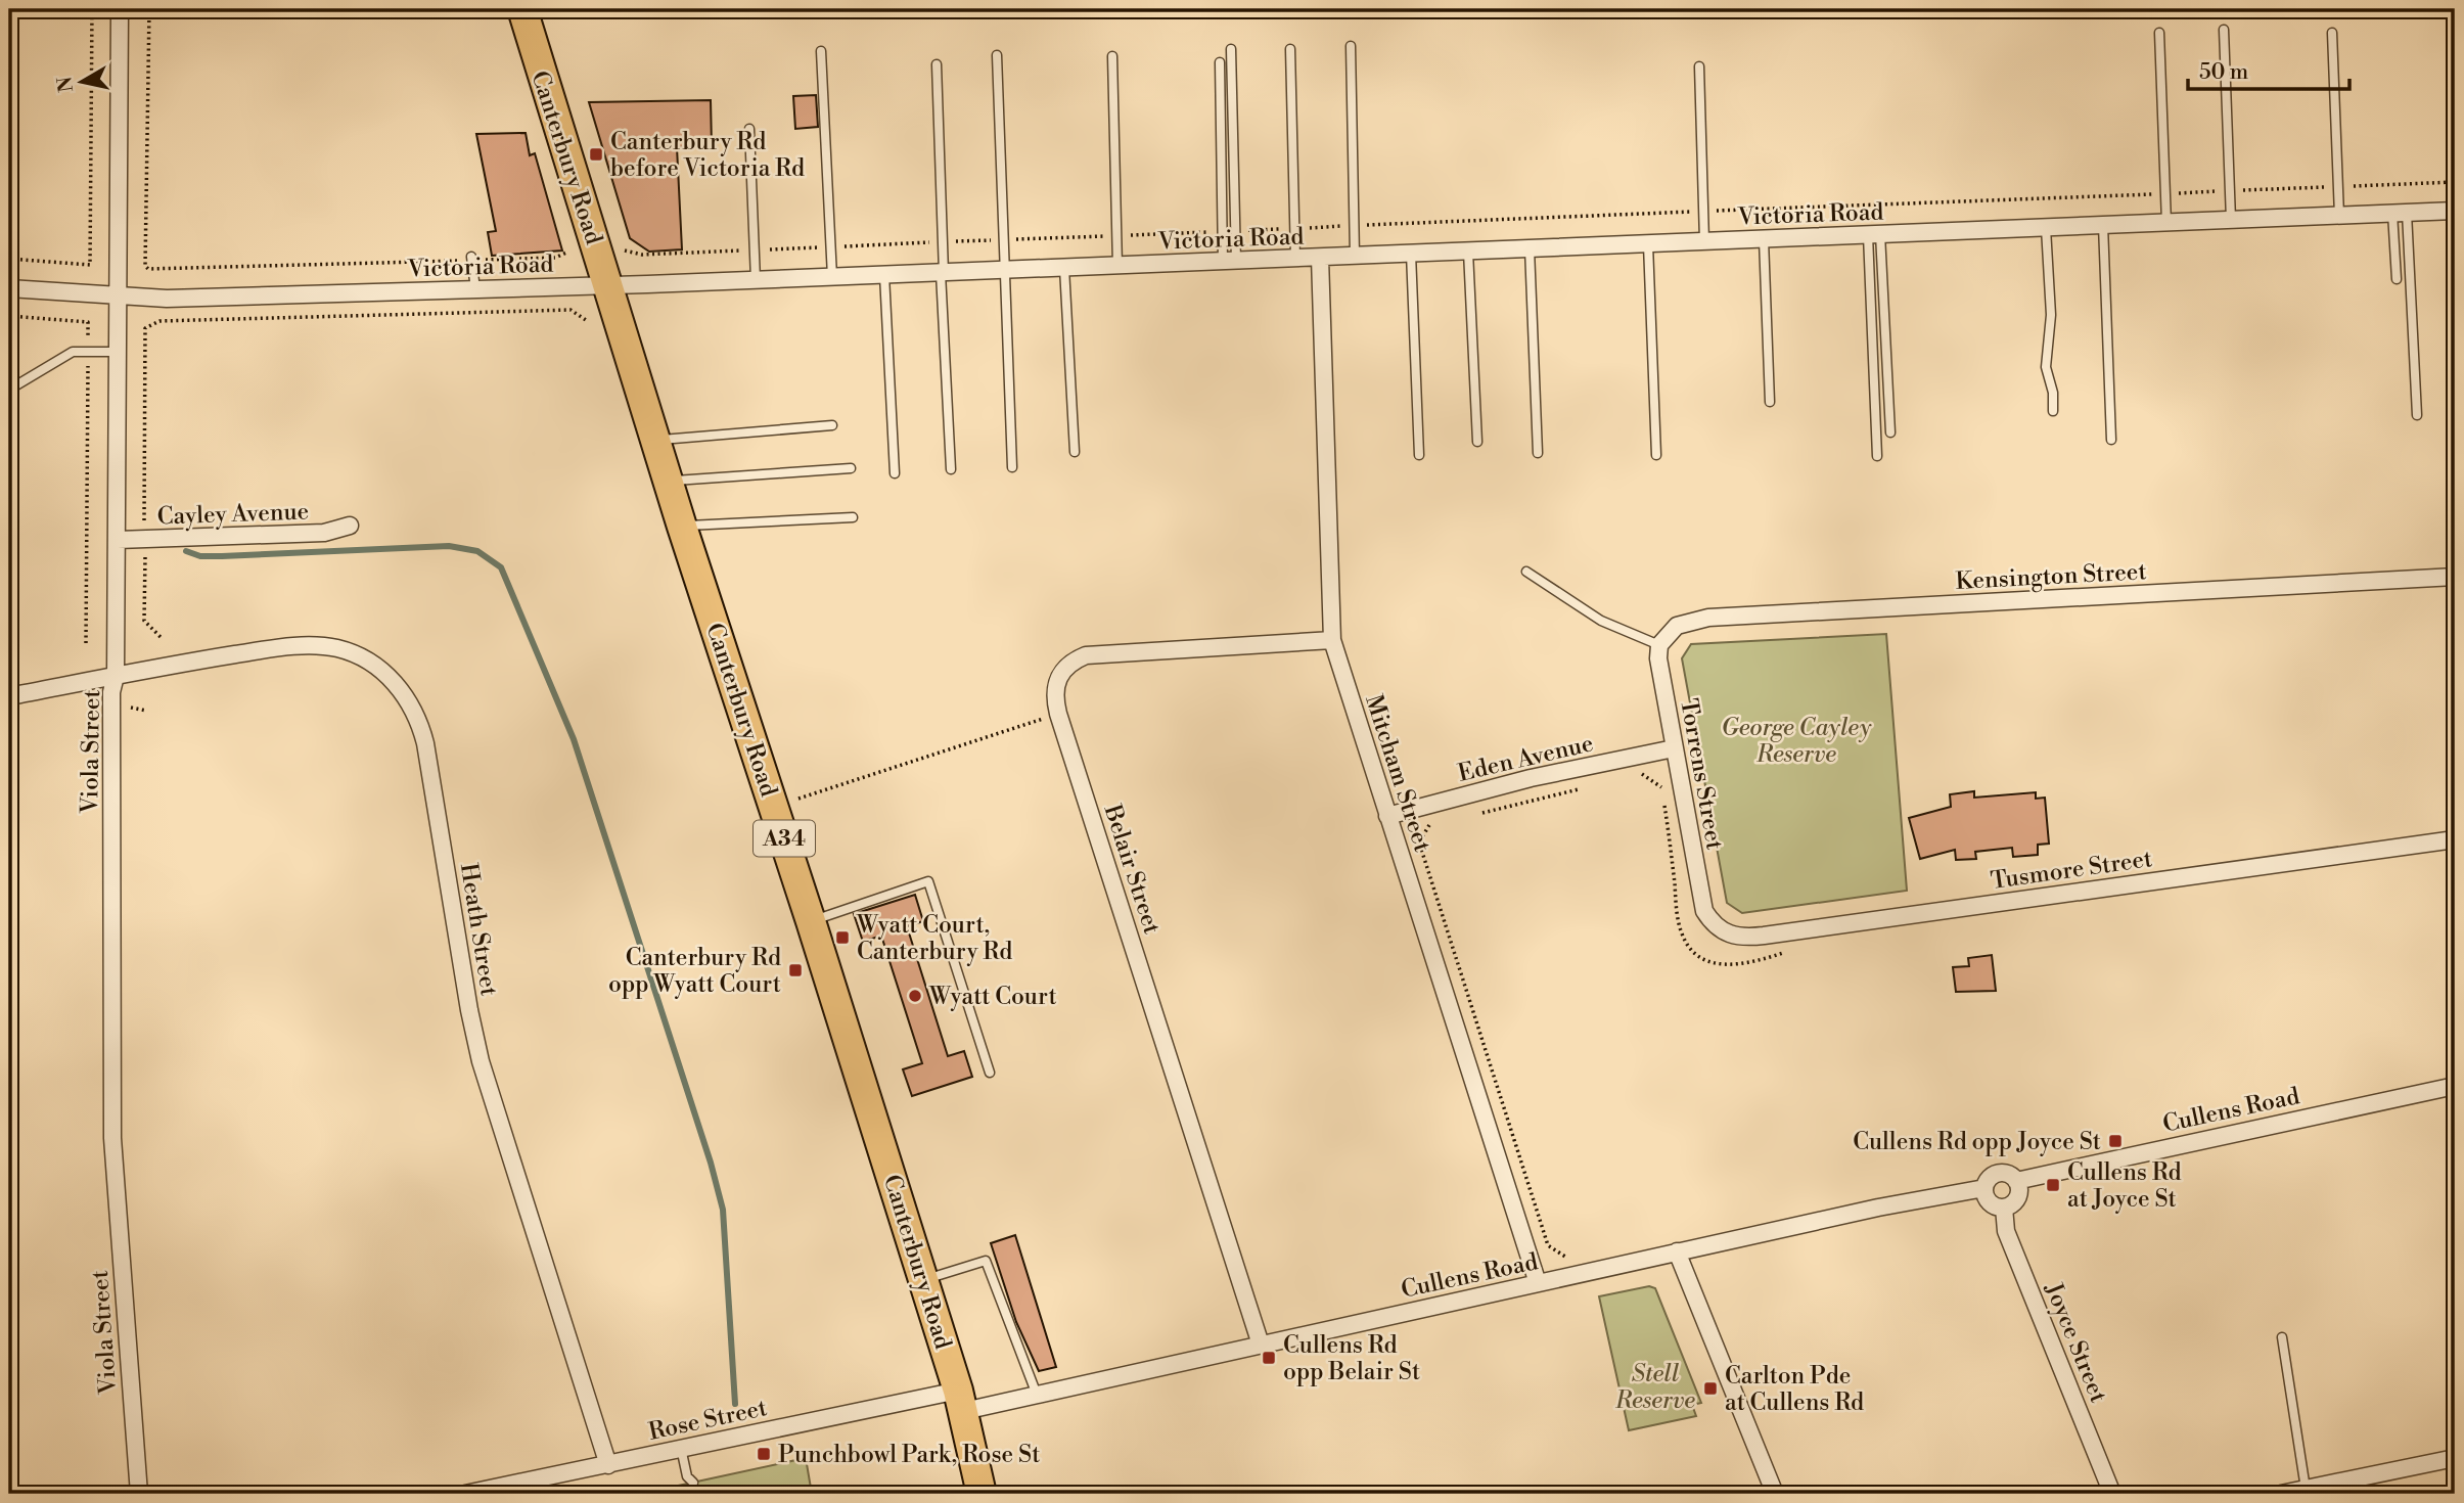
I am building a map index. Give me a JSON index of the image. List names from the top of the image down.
{
  "streets": {
    "highway": ["Canterbury Road", "A34"],
    "street": [
      "Victoria Road",
      "Cayley Avenue",
      "Kensington Street",
      "Viola Street",
      "Eden Avenue",
      "Mitcham Street",
      "Torrens Street",
      "Belair Street",
      "Tusmore Street",
      "Heath Street",
      "Cullens Road",
      "Joyce Street",
      "Rose Street"
    ]
  },
  "crossings": [
    ["Canterbury Road", "Victoria Road"],
    ["Canterbury Road", "Cullens Road"],
    ["Canterbury Road", "Rose Street"],
    ["Victoria Road", "Cayley Avenue"],
    ["Victoria Road", "Viola Street"],
    ["Victoria Road", "Mitcham Street"],
    ["Cayley Avenue", "Viola Street"],
    ["Kensington Street", "Torrens Street"],
    ["Viola Street", "Heath Street"],
    ["Eden Avenue", "Mitcham Street"],
    ["Eden Avenue", "Torrens Street"],
    ["Mitcham Street", "Belair Street"],
    ["Mitcham Street", "Cullens Road"],
    ["Torrens Street", "Tusmore Street"],
    ["Belair Street", "Cullens Road"],
    ["Heath Street", "Rose Street"],
    ["Cullens Road", "Joyce Street"],
    ["Cullens Road", "Rose Street"]
  ],
  "parks": ["George Cayley Reserve", "Stell Reserve"],
  "places": {
    "transit": [
      "Canterbury Rd before Victoria Rd",
      "Wyatt Court, Canterbury Rd",
      "Canterbury Rd opp Wyatt Court",
      "Cullens Rd opp Joyce St",
      "Cullens Rd at Joyce St",
      "Cullens Rd opp Belair St",
      "Carlton Pde at Cullens Rd",
      "Punchbowl Park, Rose St"
    ],
    "other": ["Wyatt Court"]
  },
  "scale_bar": "50 m",
  "north": "left"
}
